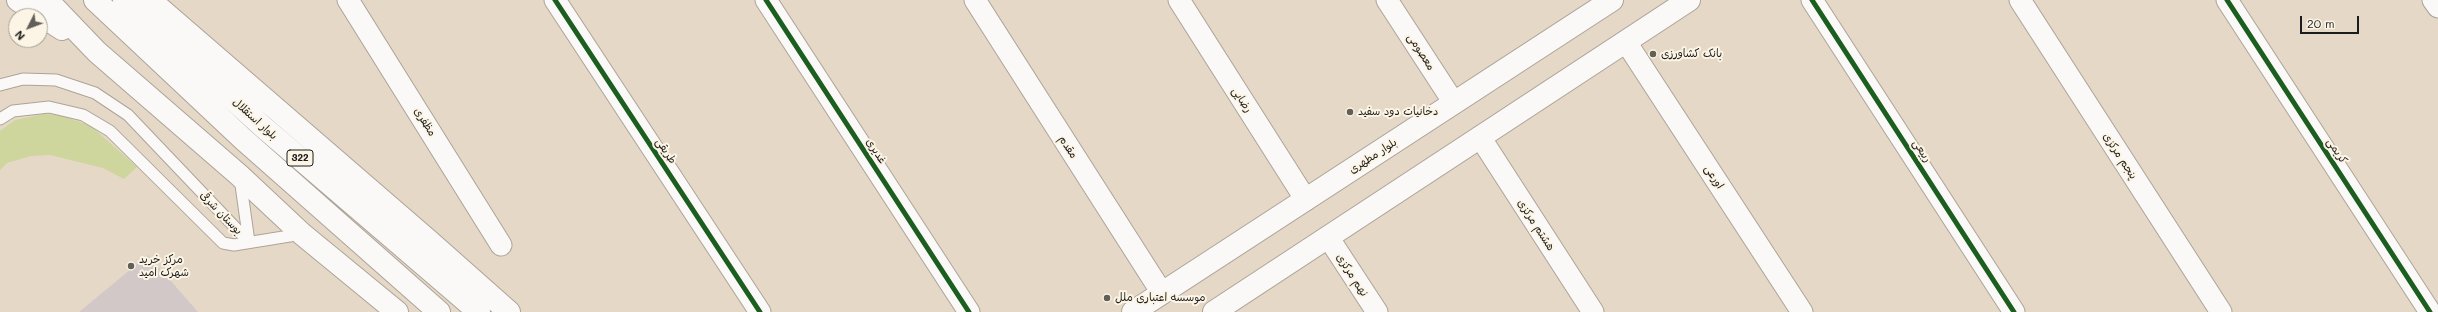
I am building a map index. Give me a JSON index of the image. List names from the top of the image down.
{
  "streets": {
    "main road": ["بلوار استقلال", "بلوار مطهری", "322"],
    "street": [
      "معصومی",
      "رضایی",
      "مظفری",
      "مقدم",
      "طریقی",
      "غدیری",
      "ربیعی",
      "کریمی",
      "پنجم مرکزی",
      "اورعی",
      "هشتم مرکزی",
      "نهم مرکزی"
    ],
    "lane": ["بوستان شرقی"]
  },
  "crossings": [
    ["معصومی", "بلوار مطهری"],
    ["رضایی", "بلوار مطهری"],
    ["مقدم", "بلوار مطهری"]
  ],
  "places": [
    "بانک کشاورزی",
    "دخانیات دود سفید",
    "مرکز خرید شهرک امید",
    "موسسه اعتباری ملل"
  ],
  "scale_bar": "20 m",
  "north": "bottom left"
}
